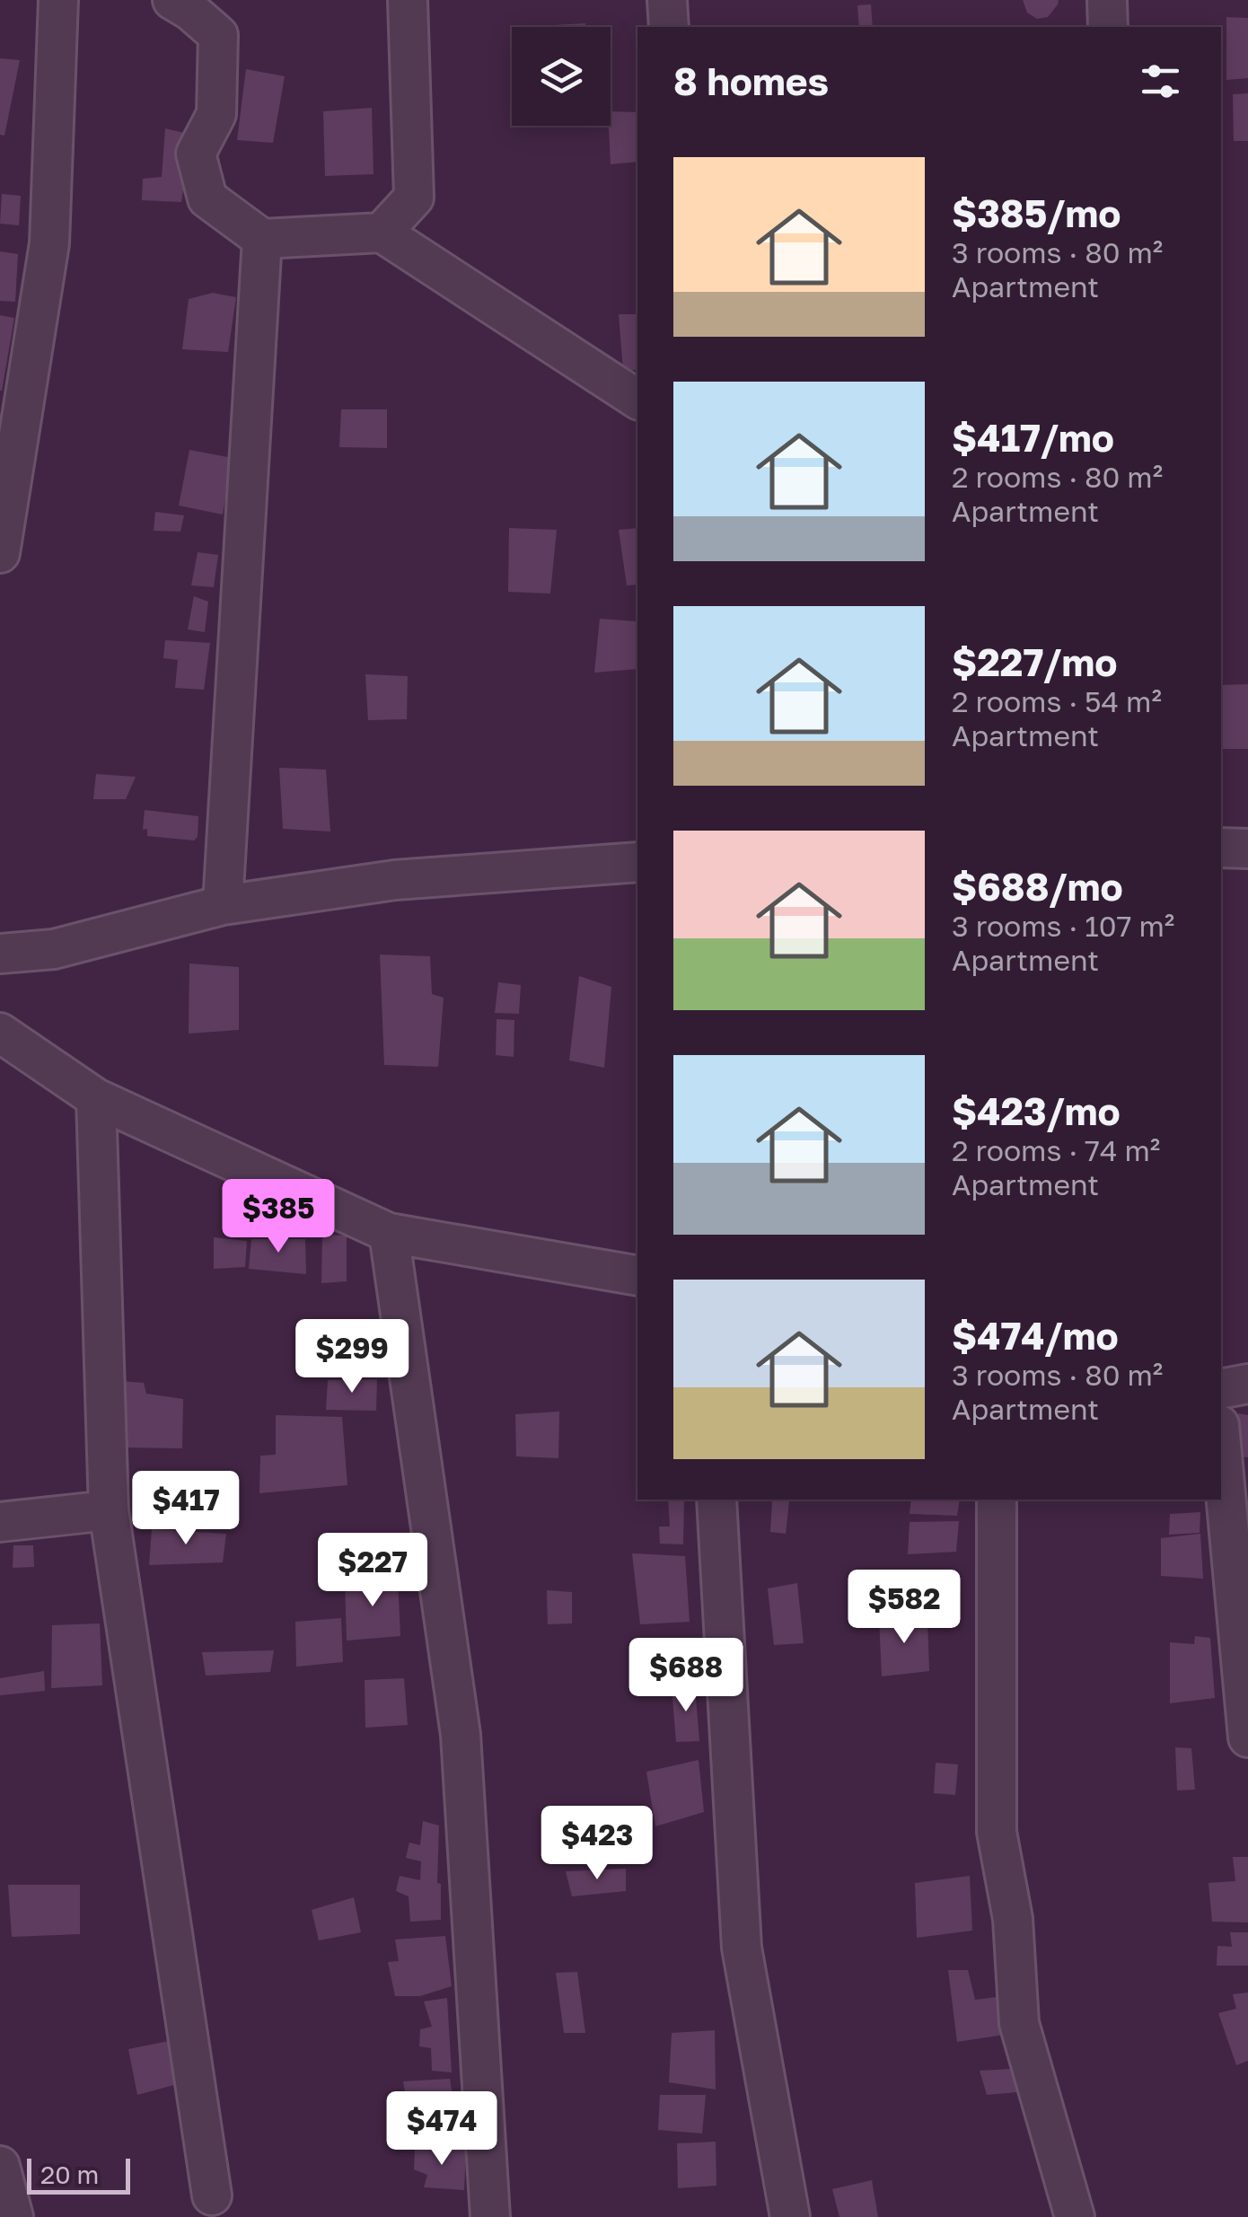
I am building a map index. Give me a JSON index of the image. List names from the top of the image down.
{
  "scale_bar": "20 m",
  "page": {
    "heading": "8 homes",
    "list": [
      {
        "name": "$385/mo",
        "note": "3 rooms · 80 m² · Apartment"
      },
      {
        "name": "$417/mo",
        "note": "2 rooms · 80 m² · Apartment"
      },
      {
        "name": "$227/mo",
        "note": "2 rooms · 54 m² · Apartment"
      },
      {
        "name": "$688/mo",
        "note": "3 rooms · 107 m² · Apartment"
      },
      {
        "name": "$423/mo",
        "note": "2 rooms · 74 m² · Apartment"
      },
      {
        "name": "$474/mo",
        "note": "3 rooms · 80 m² · Apartment"
      }
    ],
    "price": [
      "$385",
      "$299",
      "$417",
      "$227",
      "$582",
      "$688",
      "$423",
      "$474"
    ],
    "scale": "20 m"
  }
}
